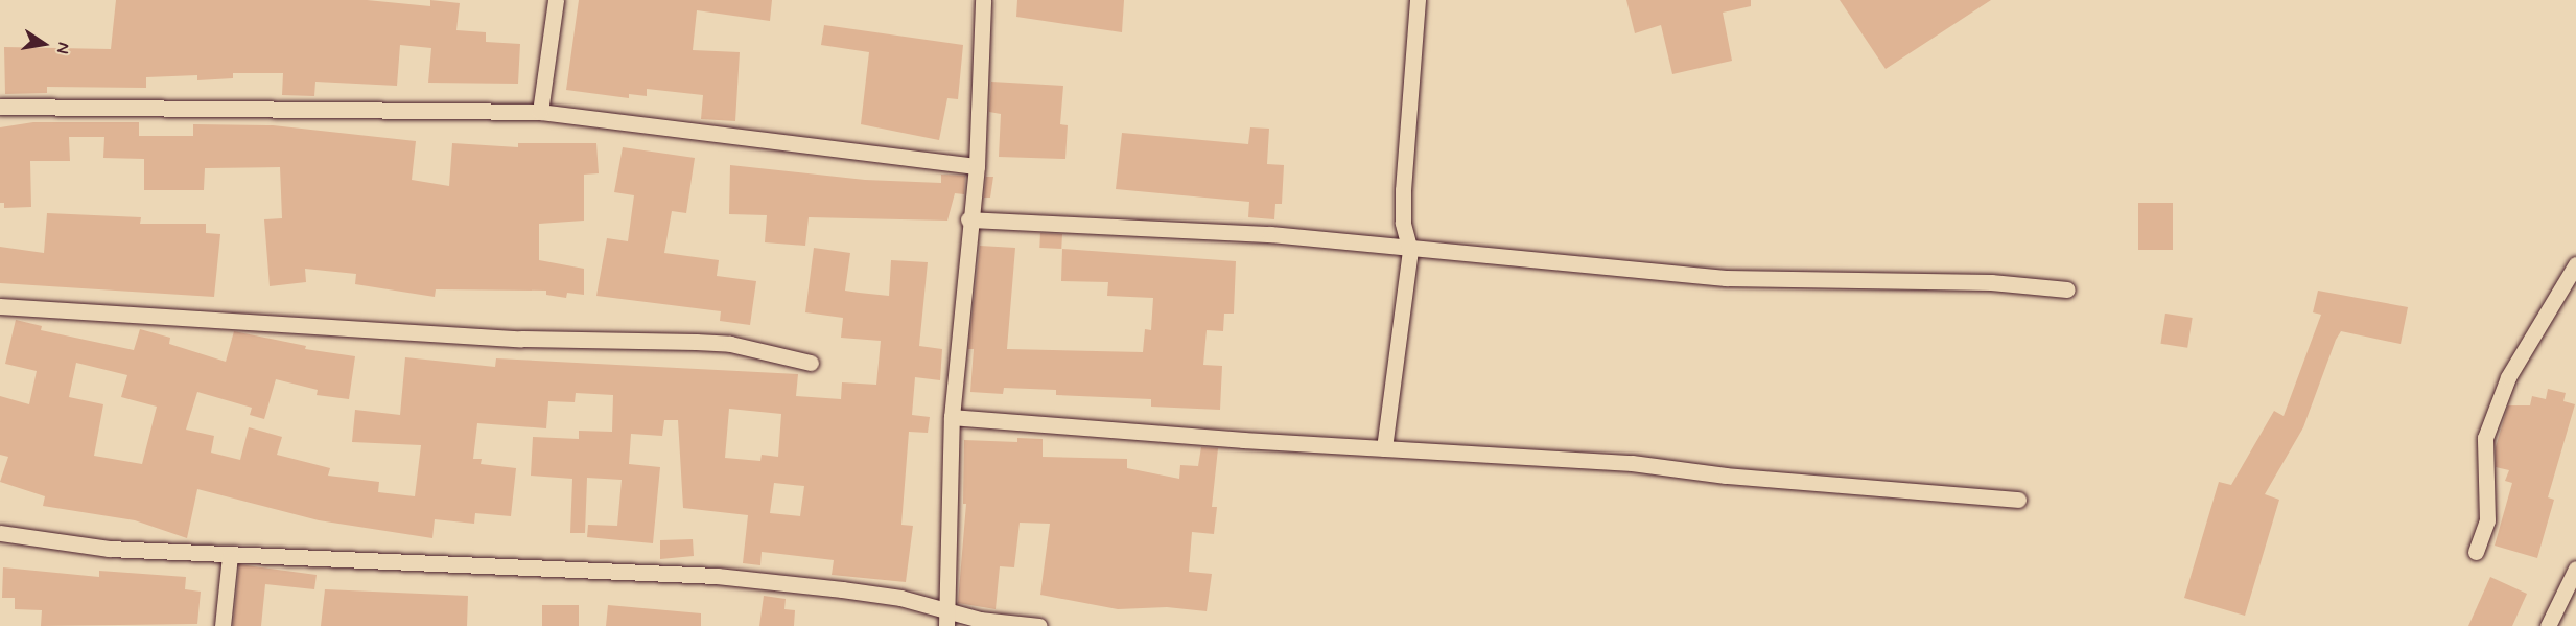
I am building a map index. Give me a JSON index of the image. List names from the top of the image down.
{
  "north": "right"
}
